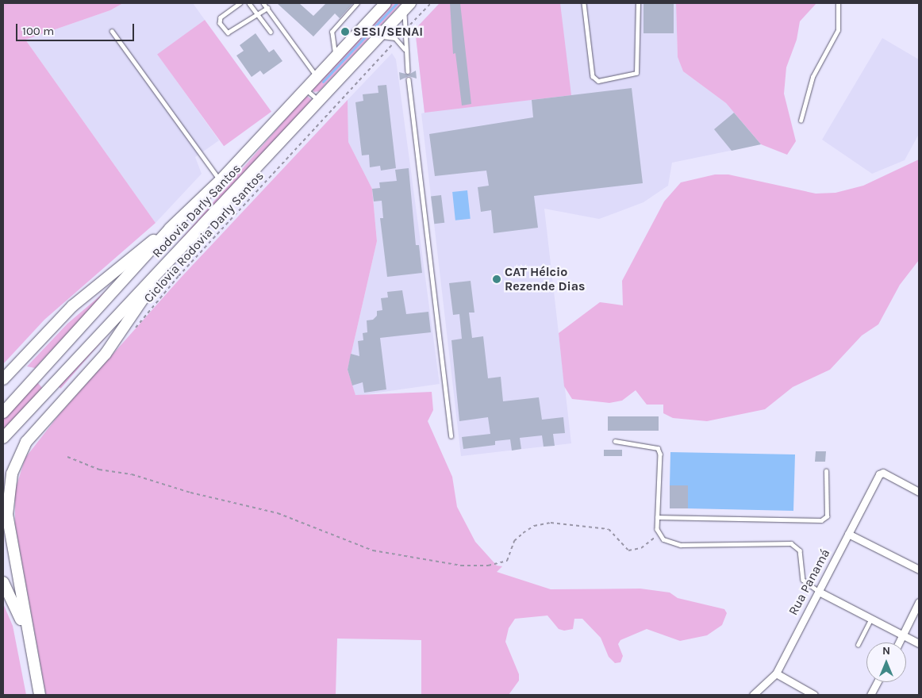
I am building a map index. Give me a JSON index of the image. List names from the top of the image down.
{
  "streets": {
    "main road": ["Rodovia Darly Santos"],
    "street": ["Rua Panamá"],
    "path": ["Ciclovia Rodovia Darly Santos"]
  },
  "places": ["SESI/SENAI", "CAT Hélcio Rezende Dias"],
  "scale_bar": "100 m",
  "north": "top"
}
